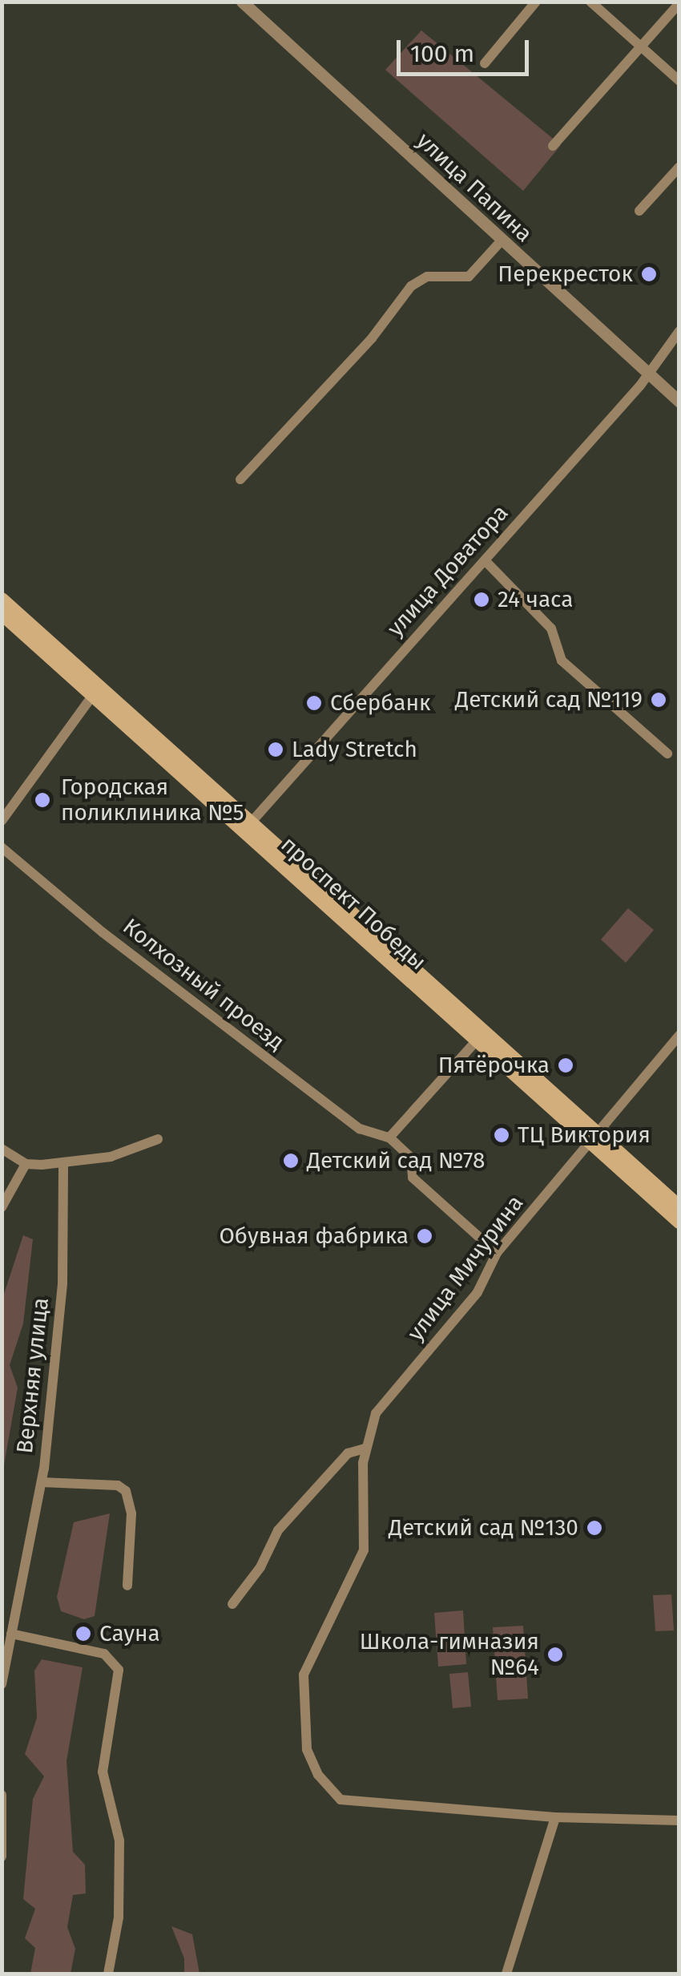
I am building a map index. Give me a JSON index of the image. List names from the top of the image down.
{
  "streets": {
    "main road": ["проспект Победы"],
    "street": [
      "улица Папина",
      "улица Доватора",
      "Колхозный проезд",
      "улица Мичурина",
      "Верхняя улица"
    ]
  },
  "crossings": [
    ["улица Папина", "улица Доватора"],
    ["улица Доватора", "проспект Победы"],
    ["проспект Победы", "улица Мичурина"]
  ],
  "places": [
    "Перекресток",
    "24 часа",
    "Детский сад №119",
    "Сбербанк",
    "Lady Stretch",
    "Городская поликлиника №5",
    "Пятёрочка",
    "ТЦ Виктория",
    "Детский сад №78",
    "Обувная фабрика",
    "Детский сад №130",
    "Сауна",
    "Школа-гимназия №64"
  ],
  "scale_bar": "100 m"
}
